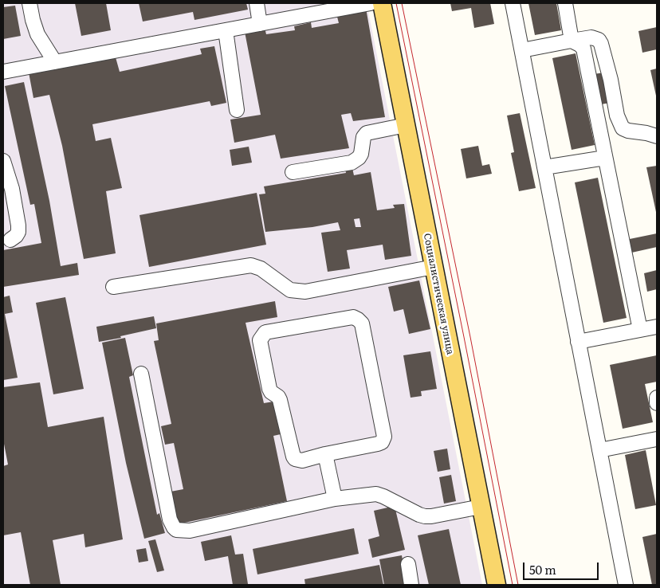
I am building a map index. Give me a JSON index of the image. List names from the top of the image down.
{
  "streets": {
    "main road": ["Социалистическая улица"]
  },
  "scale_bar": "50 m"
}
